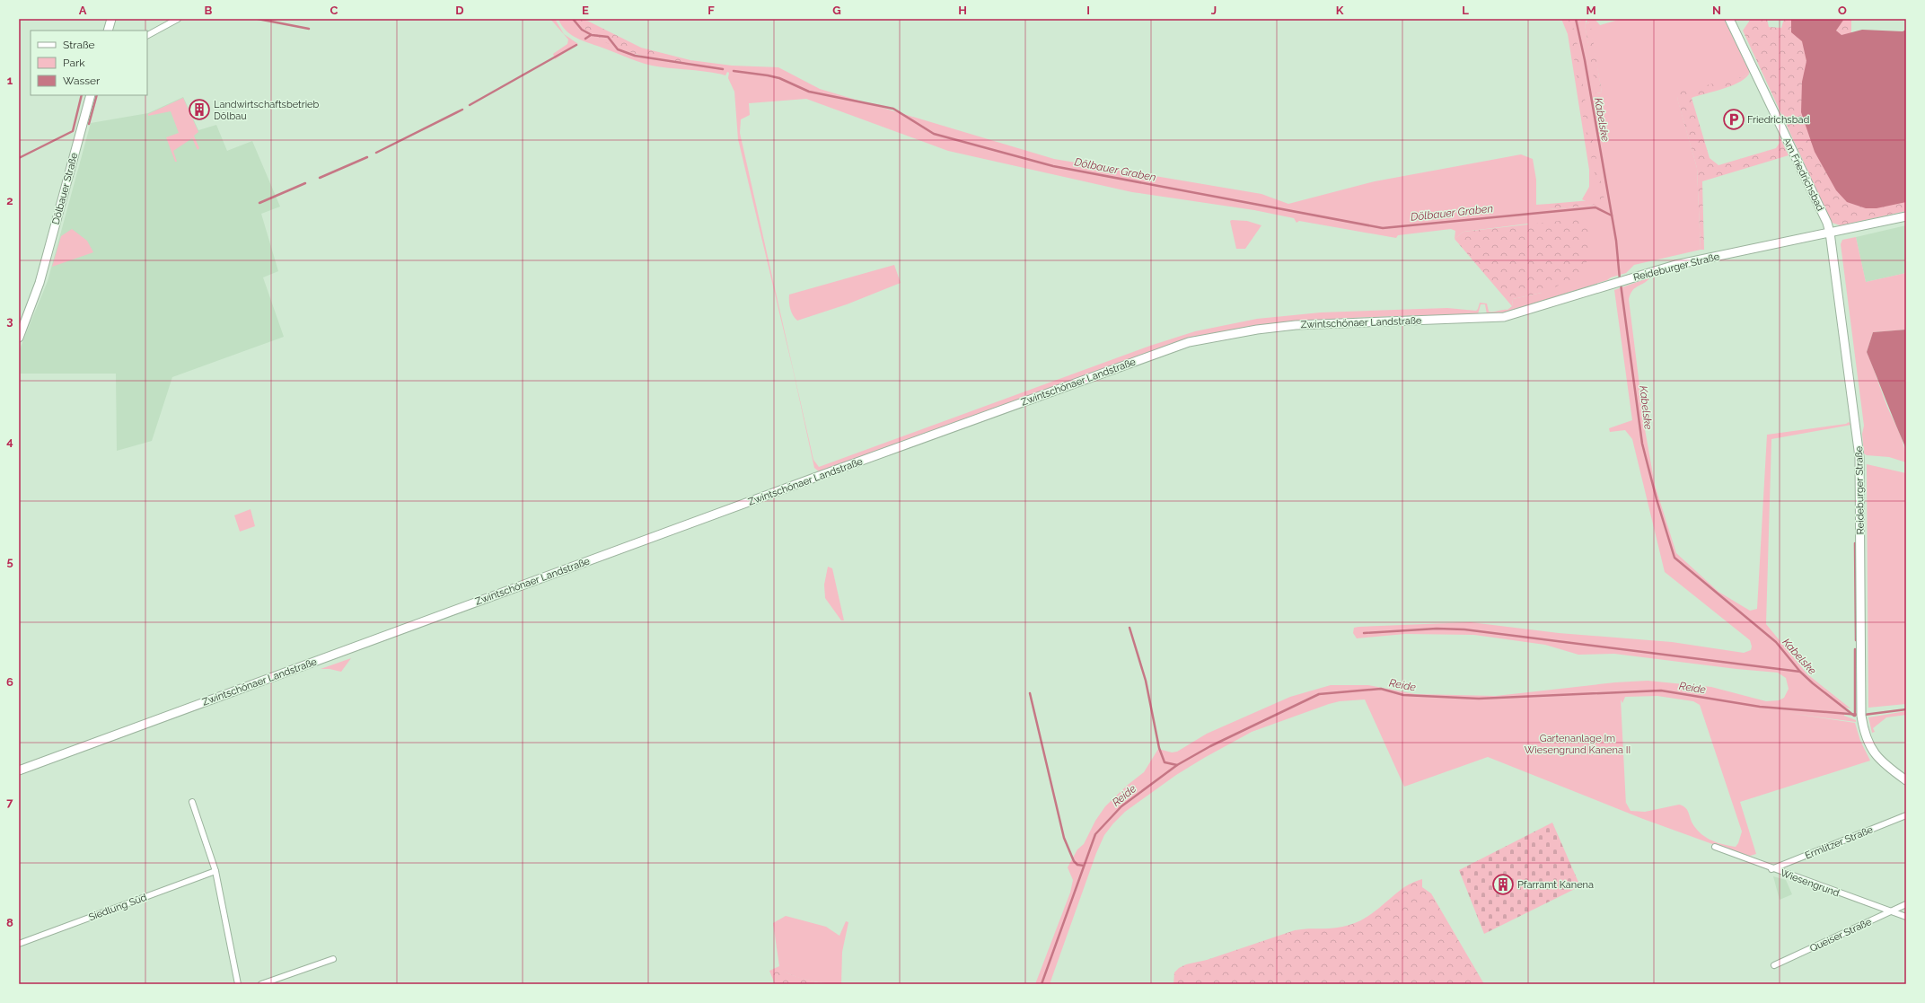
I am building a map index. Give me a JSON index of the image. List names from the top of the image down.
{
  "streets": {
    "main road": [
      "Am Friedrichsbad",
      "Dölbauer Straße",
      "Reideburger Straße",
      "Zwintschönaer Landstraße"
    ],
    "street": [
      "Ermlitzer Straße",
      "Wiesengrund",
      "Siedlung Süd",
      "Queiser Straße"
    ]
  },
  "crossings": [
    ["Am Friedrichsbad", "Reideburger Straße"],
    ["Reideburger Straße", "Zwintschönaer Landstraße"],
    ["Ermlitzer Straße", "Wiesengrund"],
    ["Wiesengrund", "Queiser Straße"]
  ],
  "water": ["Kabelske", "Dölbauer Graben", "Reide"],
  "parks": ["Gartenanlage Im Wiesengrund Kanena II"],
  "places": {
    "building": ["Landwirtschaftsbetrieb Dölbau", "Pfarramt Kanena"],
    "parking": ["Friedrichsbad"]
  },
  "legend": ["Straße", "Park", "Wasser"],
  "grid": {
    "columns": [
      "A",
      "B",
      "C",
      "D",
      "E",
      "F",
      "G",
      "H",
      "I",
      "J",
      "K",
      "L",
      "M",
      "N",
      "O"
    ],
    "rows": [
      "1",
      "2",
      "3",
      "4",
      "5",
      "6",
      "7",
      "8"
    ]
  }
}
